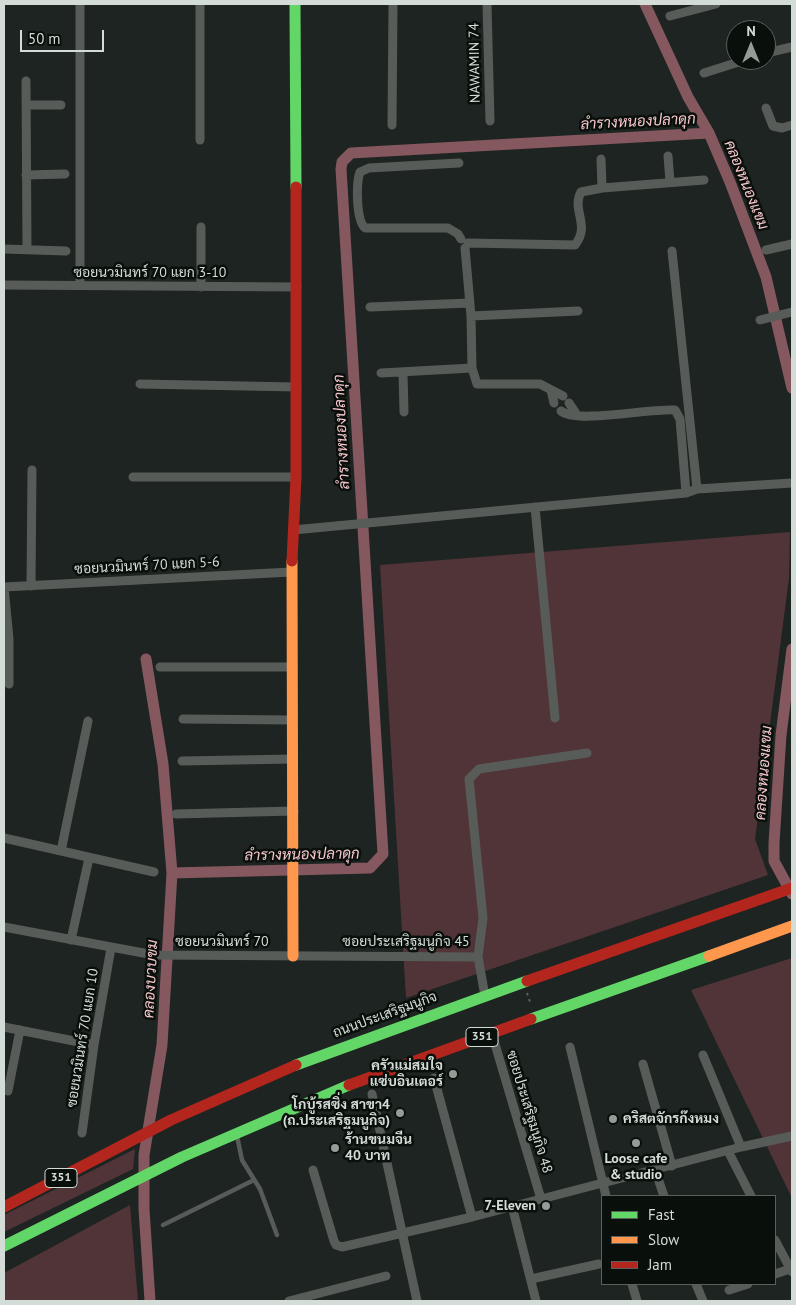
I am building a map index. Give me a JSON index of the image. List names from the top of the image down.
{
  "streets": {
    "main road": ["ถนนประเสริฐมนูกิจ", "351"],
    "street": [
      "NAWAMIN 74",
      "ซอยนวมินทร์ 70 แยก 3-10",
      "ซอยนวมินทร์ 70 แยก 5-6",
      "ซอยนวมินทร์ 70",
      "ซอยประเสริฐมนูกิจ 45",
      "ซอยนวมินทร์ 70 แยก 10",
      "ซอยประเสริฐมนูกิจ 48"
    ]
  },
  "crossings": [
    ["ซอยนวมินทร์ 70", "ซอยประเสริฐมนูกิจ 45"],
    ["ซอยนวมินทร์ 70", "ซอยนวมินทร์ 70 แยก 10"],
    ["ซอยประเสริฐมนูกิจ 45", "ถนนประเสริฐมนูกิจ"],
    ["351", "ซอยประเสริฐมนูกิจ 48"]
  ],
  "water": ["ลำรางหนองปลาดุก", "คลองหนองแขม", "คลองบวบขม"],
  "places": [
    "ครัวแม่สมใจ แซ่บอินเตอร์",
    "โกบู้รสซิ่ง สาขา4 (ถ.ประเสริฐมนูกิจ)",
    "คริสตจักรก๊งหมง",
    "Loose cafe & studio",
    "ร้านขนมจีน 40 บาท",
    "7-Eleven"
  ],
  "legend": ["Fast", "Slow", "Jam"],
  "scale_bar": "50 m",
  "north": "top"
}
